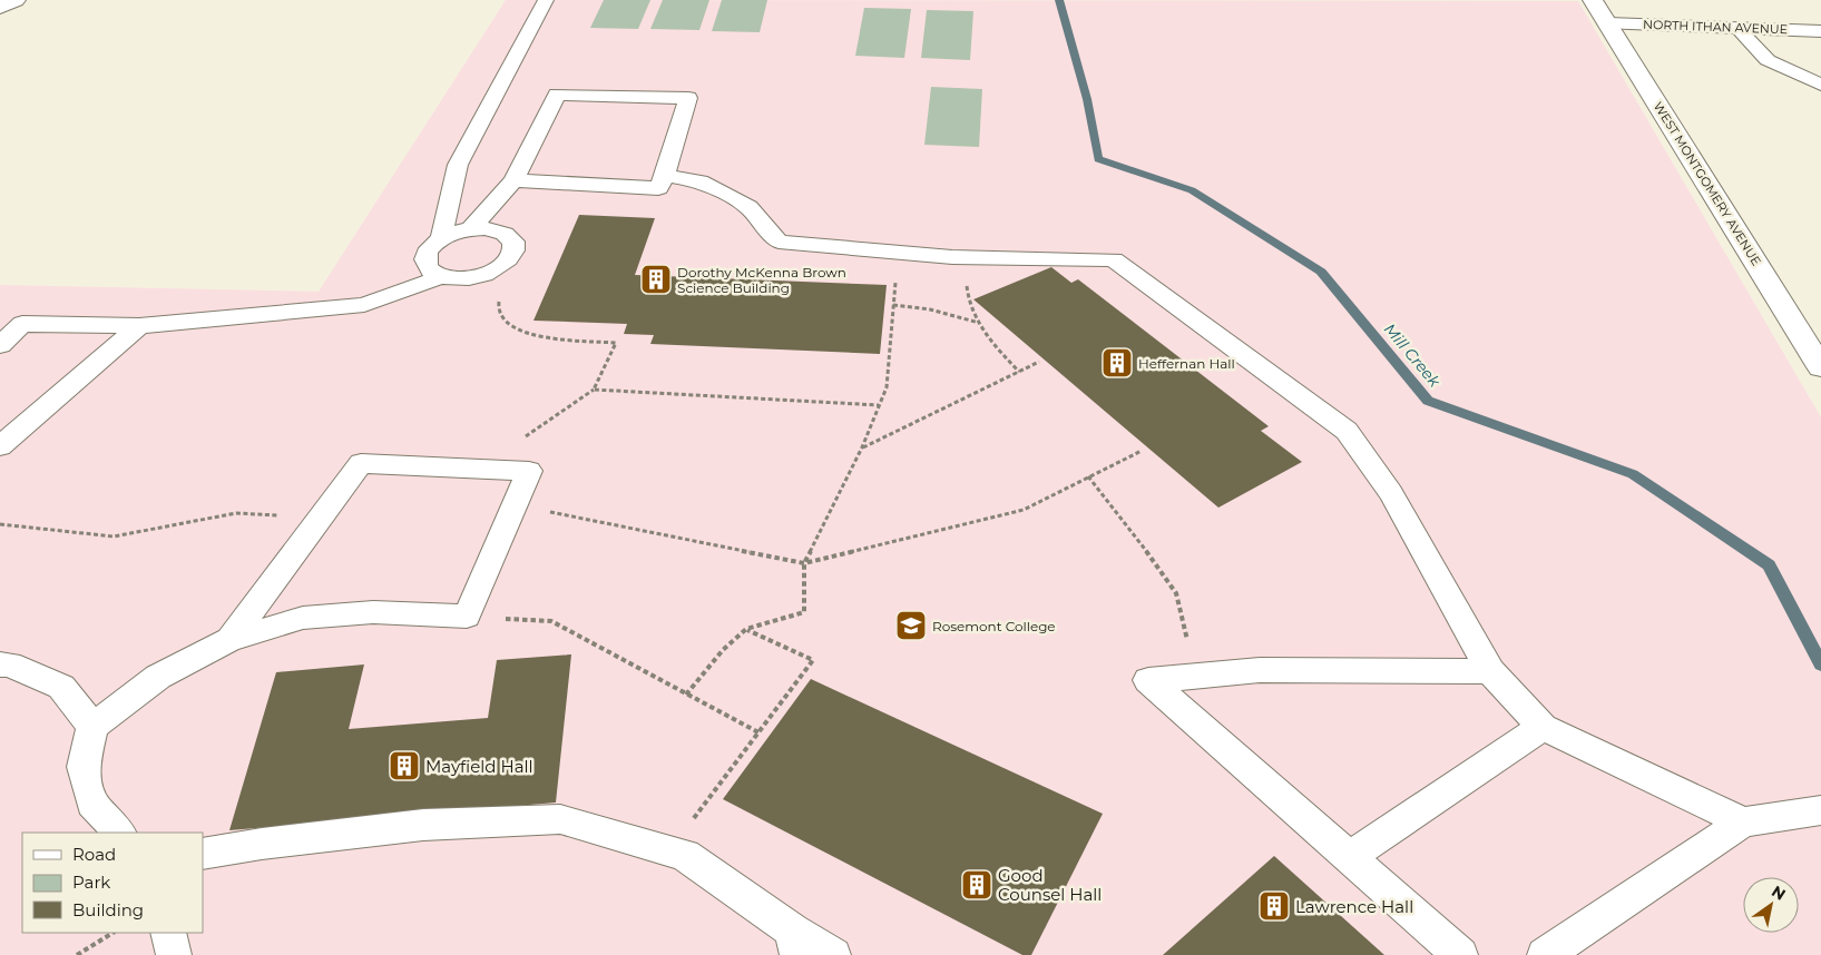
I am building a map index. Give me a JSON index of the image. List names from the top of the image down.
{
  "streets": {
    "main road": ["NORTH ITHAN AVENUE", "WEST MONTGOMERY AVENUE"]
  },
  "crossings": [
    ["NORTH ITHAN AVENUE", "WEST MONTGOMERY AVENUE"]
  ],
  "water": ["Mill Creek"],
  "places": {
    "building": [
      "Dorothy McKenna Brown Science Building",
      "Heffernan Hall",
      "Mayfield Hall",
      "Good Counsel Hall",
      "Lawrence Hall"
    ],
    "school or university": ["Rosemont College"]
  },
  "legend": ["Road", "Park", "Building"],
  "north": "top right"
}
